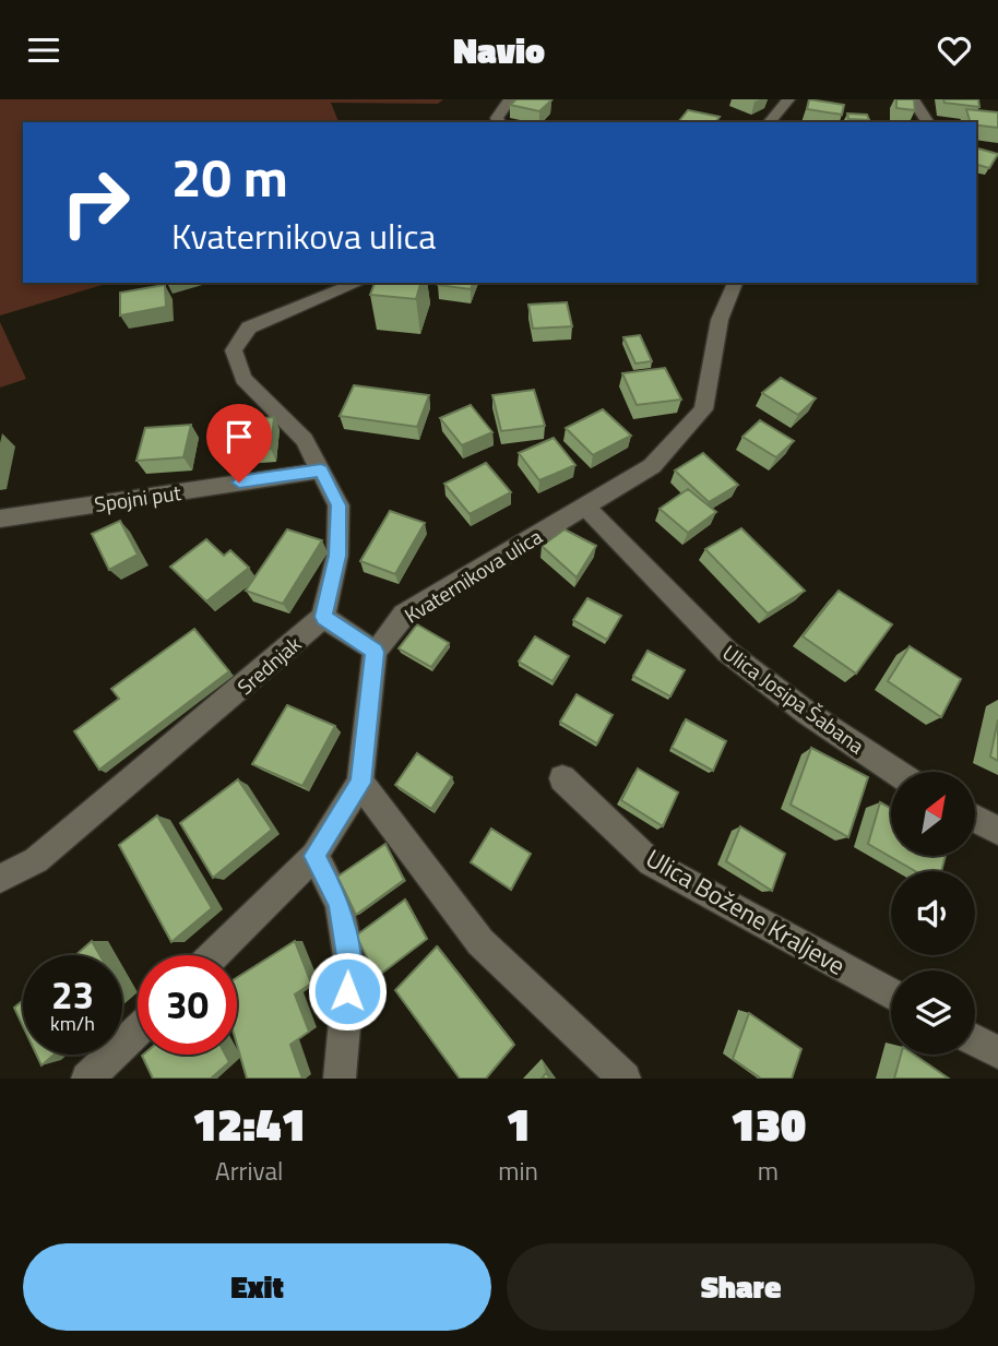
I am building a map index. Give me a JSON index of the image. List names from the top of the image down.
{
  "streets": {
    "street": [
      "Spojni put",
      "Kvaternikova ulica",
      "Srednjak",
      "Ulica Josipa Šabana",
      "Ulica Božene Kraljeve"
    ]
  },
  "crossings": [
    ["Kvaternikova ulica", "Ulica Josipa Šabana"]
  ],
  "north": "top right",
  "page": {
    "header": "Navio",
    "turn": ["20 m", "Kvaternikova ulica"],
    "speed": "23 km/h",
    "limit": "30",
    "eta": [
      "12:41",
      "Arrival",
      "1",
      "min",
      "130",
      "m"
    ],
    "buttons": ["Exit", "Share"]
  }
}
